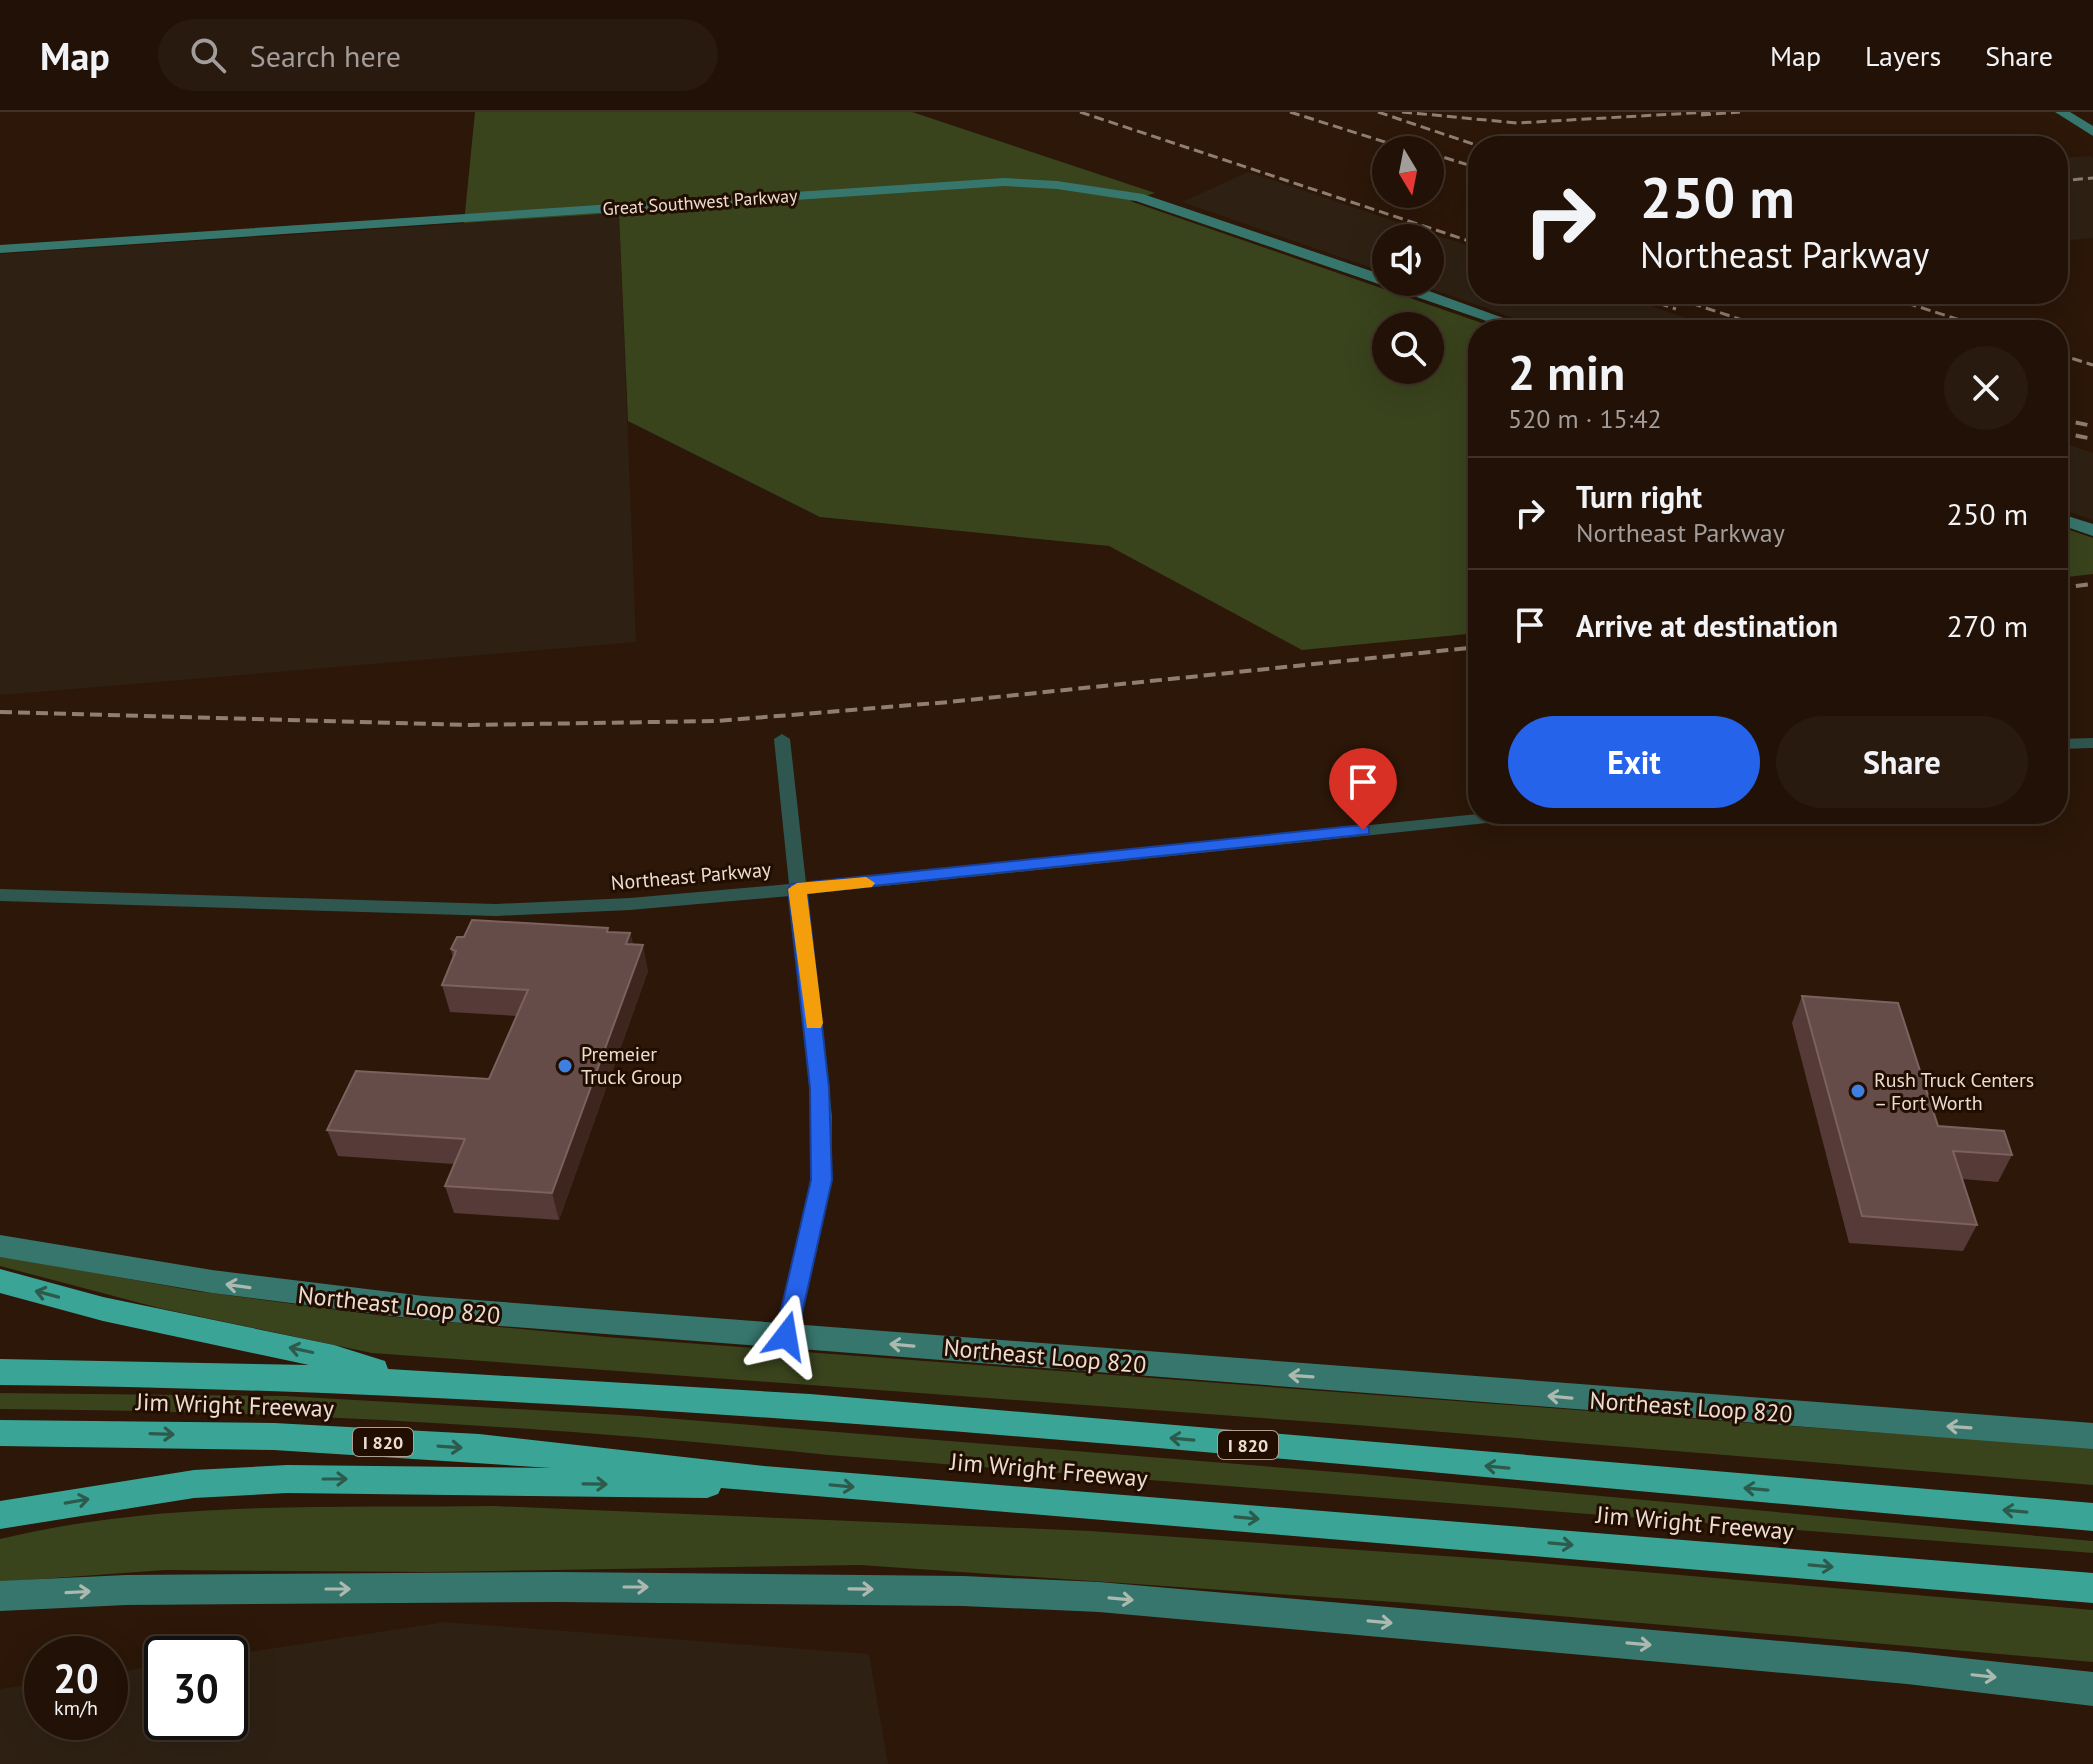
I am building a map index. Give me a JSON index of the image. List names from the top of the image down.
{
  "streets": {
    "highway": ["Jim Wright Freeway", "I 820"],
    "main road": ["Great Southwest Parkway", "Northeast Loop 820"],
    "street": ["Northeast Parkway"]
  },
  "one_way": ["Northeast Loop 820"],
  "places": ["Premeier Truck Group", "Rush Truck Centers – Fort Worth"],
  "north": "bottom",
  "page": {
    "header": "Map",
    "search": "Search here",
    "nav": ["Map", "Layers", "Share"],
    "turn": ["250 m", "Northeast Parkway"],
    "heading": ["2 min", "520 m · 15:42"],
    "list": [
      {
        "name": "Turn right",
        "note": "Northeast Parkway",
        "value": "250 m"
      },
      {
        "name": "Arrive at destination",
        "value": "270 m"
      }
    ],
    "buttons": ["Exit", "Share"],
    "speed": "20 km/h",
    "limit": "30"
  }
}
